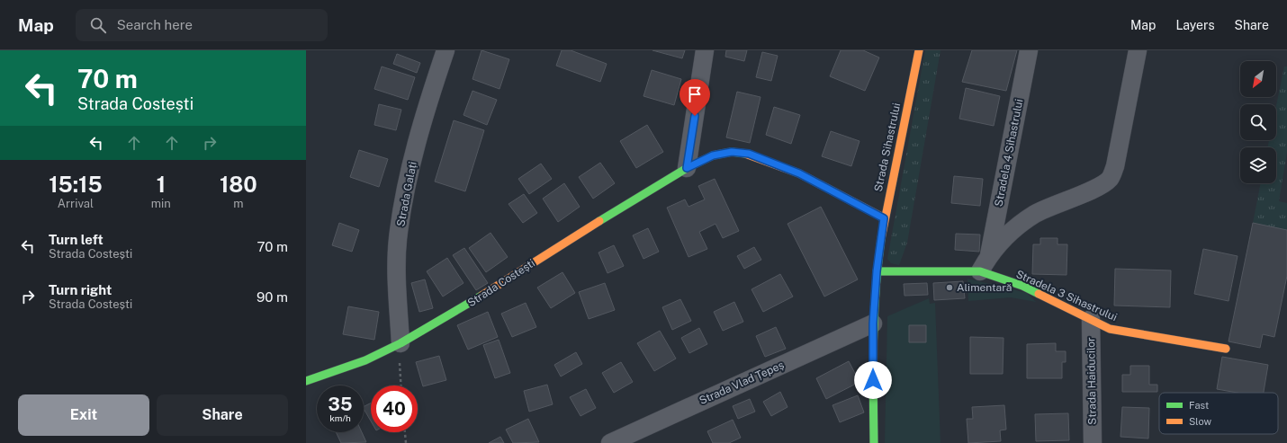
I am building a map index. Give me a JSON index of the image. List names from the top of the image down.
{
  "streets": {
    "street": [
      "Strada Sihastrului",
      "Stradela 4 Sihastrului",
      "Strada Galați",
      "Strada Costești",
      "Stradela 3 Sihastrului",
      "Strada Haiducilor",
      "Strada Vlad Țepeș"
    ]
  },
  "crossings": [
    ["Strada Sihastrului", "Strada Costești"],
    ["Strada Sihastrului", "Stradela 3 Sihastrului"],
    ["Strada Sihastrului", "Strada Vlad Țepeș"],
    ["Strada Galați", "Strada Costești"],
    ["Stradela 3 Sihastrului", "Strada Haiducilor"]
  ],
  "places": ["Alimentară"],
  "legend": ["Fast", "Slow"],
  "north": "bottom left",
  "page": {
    "header": "Map",
    "search": "Search here",
    "nav": ["Map", "Layers", "Share"],
    "turn": ["70 m", "Strada Costești"],
    "eta": [
      "15:15",
      "Arrival",
      "1",
      "min",
      "180",
      "m"
    ],
    "list": [
      {
        "name": "Turn left",
        "note": "Strada Costești",
        "value": "70 m"
      },
      {
        "name": "Turn right",
        "note": "Strada Costești",
        "value": "90 m"
      }
    ],
    "speed": "35 km/h",
    "limit": "40",
    "buttons": ["Exit", "Share"]
  }
}
